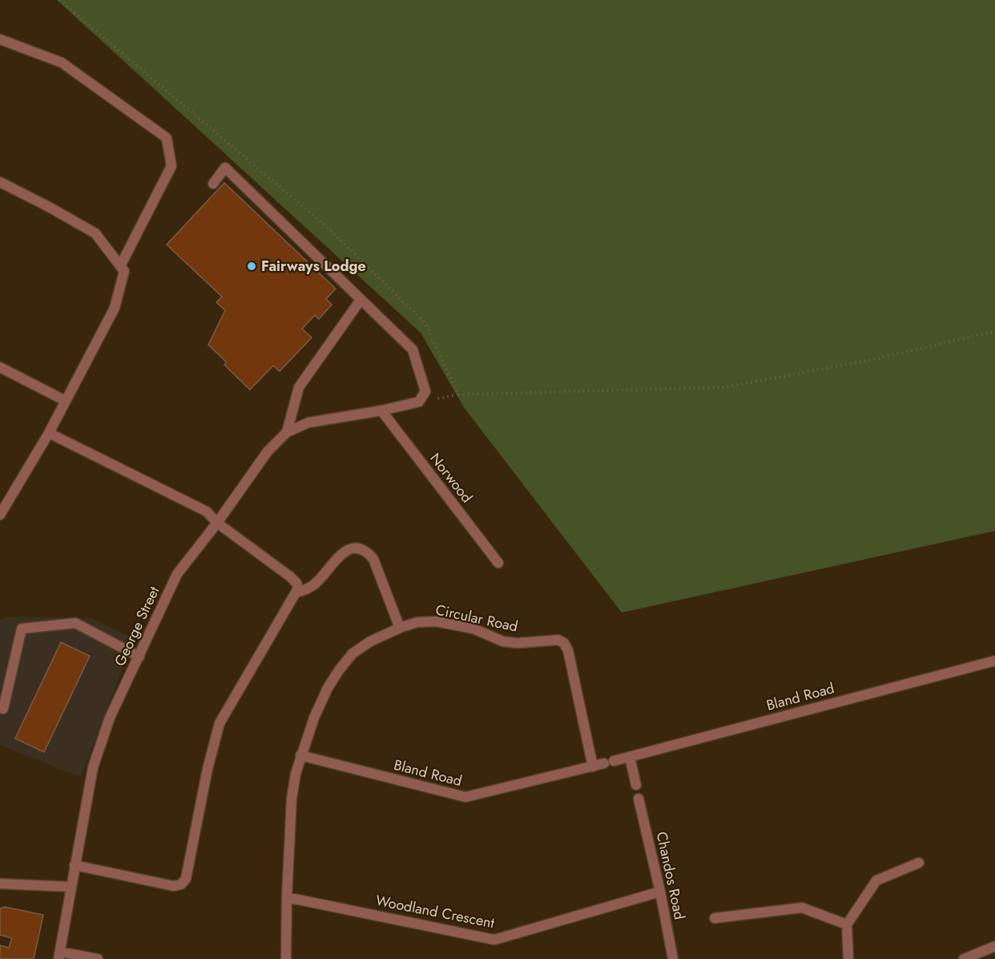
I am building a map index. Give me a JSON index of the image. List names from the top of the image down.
{
  "streets": {
    "street": [
      "Norwood",
      "Circular Road",
      "George Street",
      "Bland Road",
      "Chandos Road",
      "Woodland Crescent"
    ]
  },
  "crossings": [
    ["Norwood", "George Street"],
    ["Circular Road", "Bland Road"],
    ["Circular Road", "Woodland Crescent"],
    ["Chandos Road", "Woodland Crescent"]
  ],
  "places": ["Fairways Lodge"]
}
